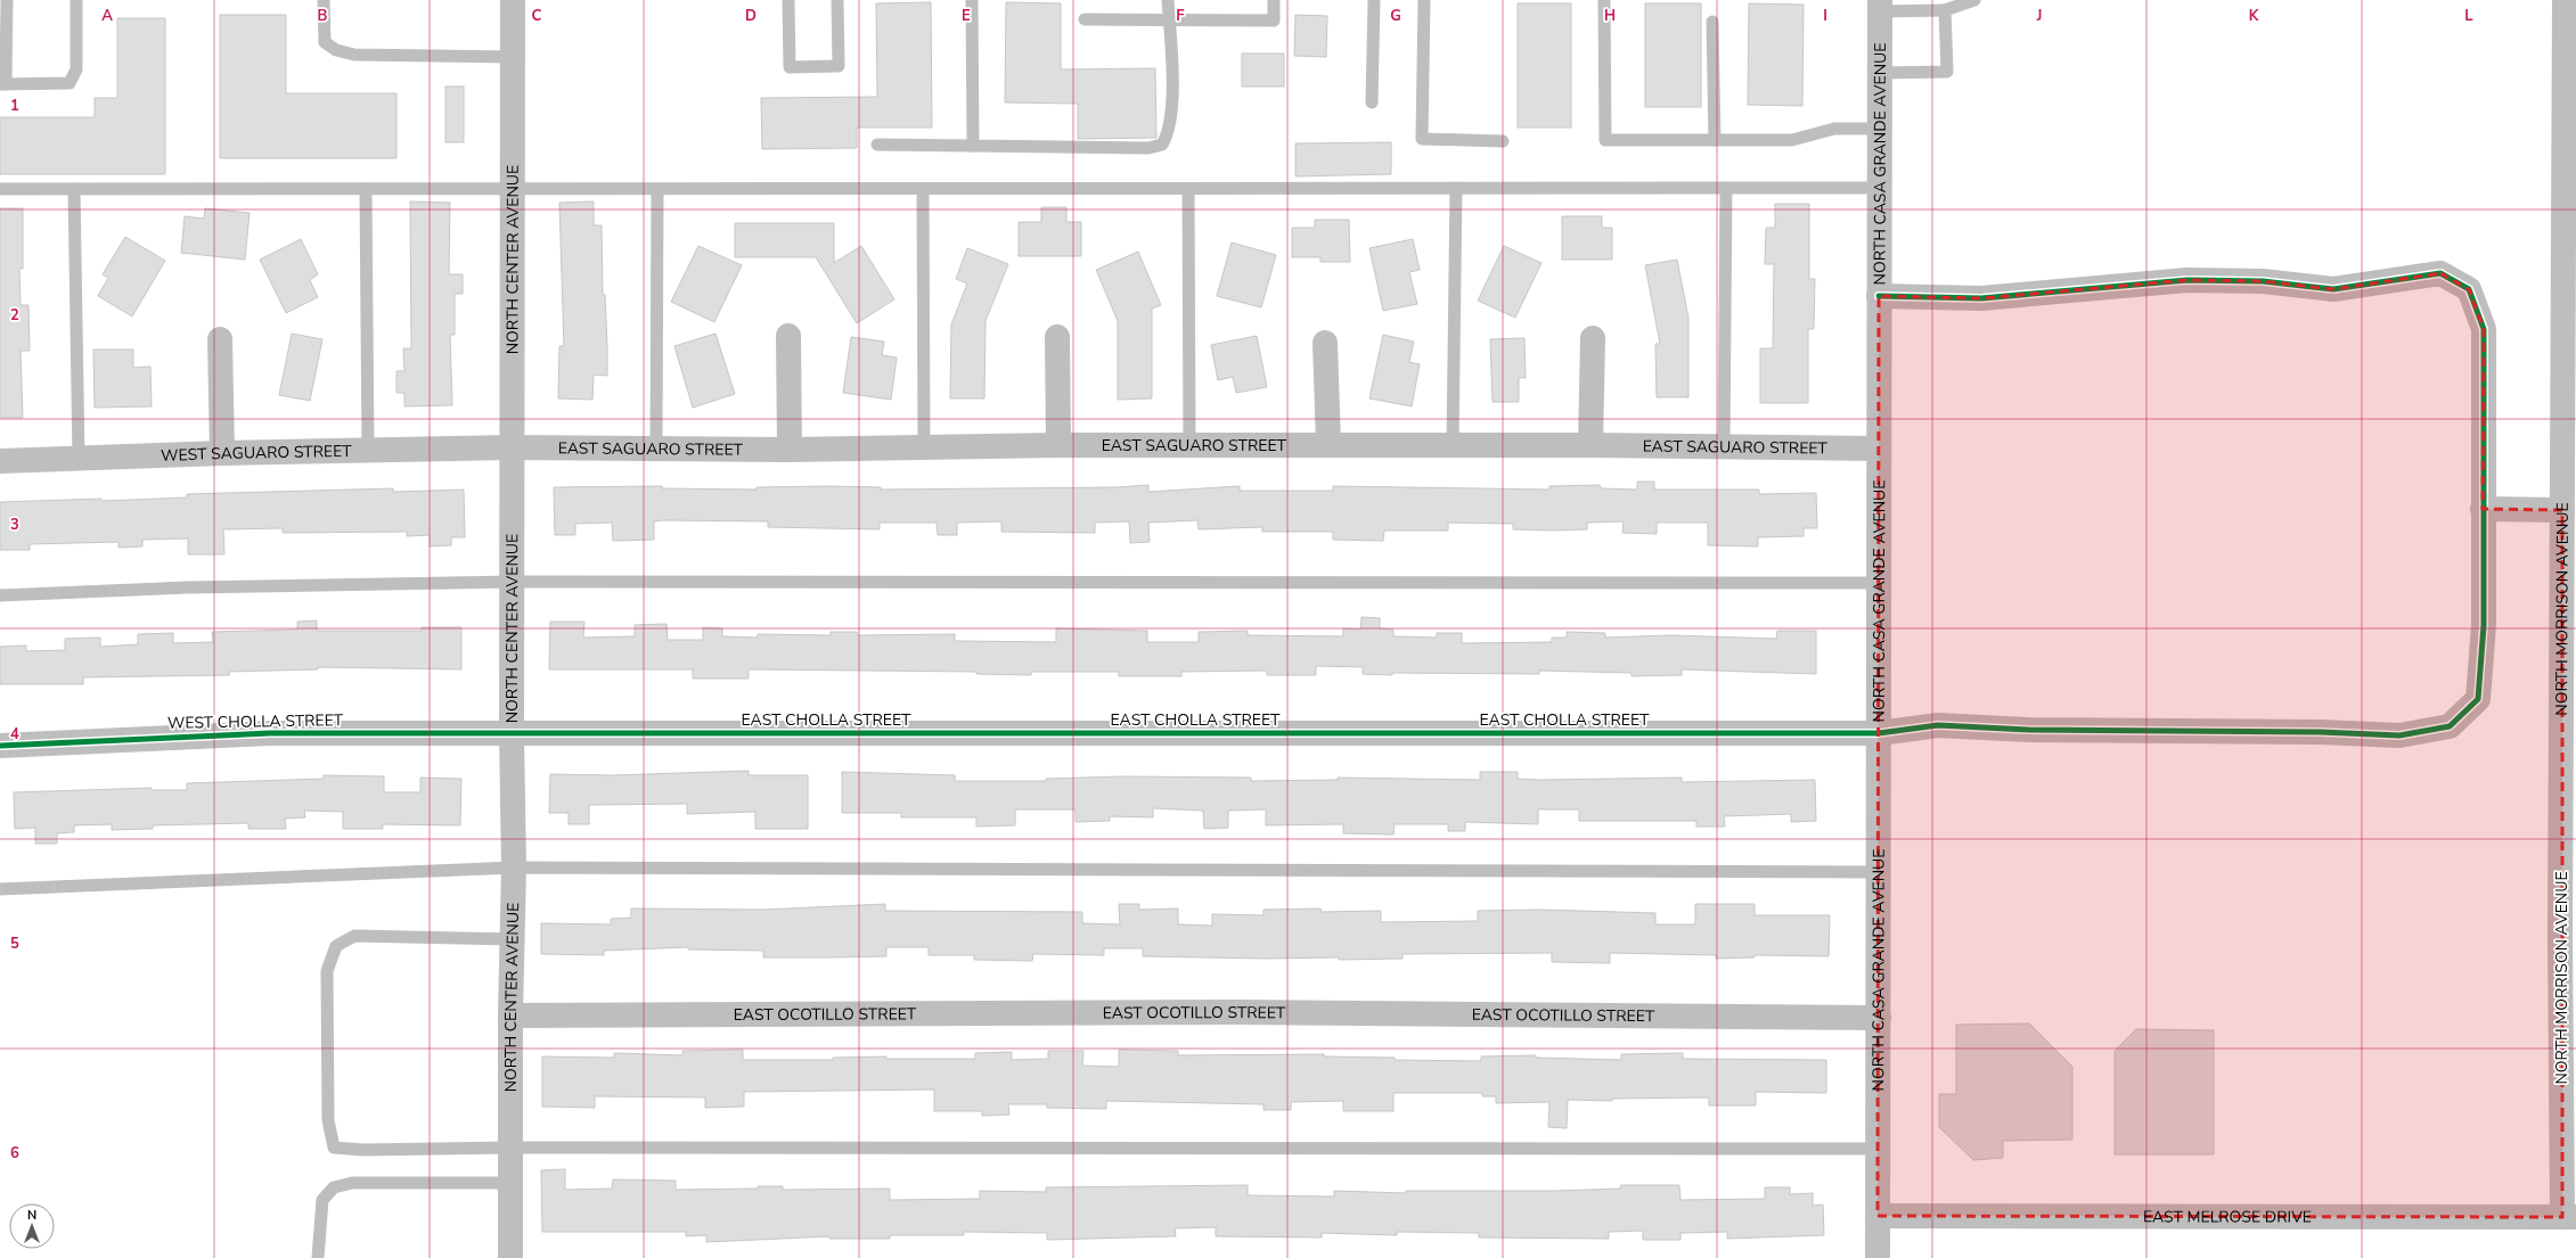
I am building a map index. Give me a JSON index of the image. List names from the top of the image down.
{
  "streets": {
    "street": [
      "NORTH CASA GRANDE AVENUE",
      "NORTH CENTER AVENUE",
      "EAST SAGUARO STREET",
      "WEST SAGUARO STREET",
      "NORTH MORRISON AVENUE",
      "EAST CHOLLA STREET",
      "WEST CHOLLA STREET",
      "EAST OCOTILLO STREET",
      "EAST MELROSE DRIVE"
    ]
  },
  "crossings": [
    ["NORTH CASA GRANDE AVENUE", "EAST SAGUARO STREET"],
    ["NORTH CASA GRANDE AVENUE", "EAST CHOLLA STREET"],
    ["NORTH CASA GRANDE AVENUE", "EAST OCOTILLO STREET"],
    ["NORTH CASA GRANDE AVENUE", "EAST MELROSE DRIVE"],
    ["NORTH CENTER AVENUE", "EAST SAGUARO STREET"],
    ["NORTH CENTER AVENUE", "WEST SAGUARO STREET"],
    ["NORTH CENTER AVENUE", "EAST CHOLLA STREET"],
    ["NORTH CENTER AVENUE", "WEST CHOLLA STREET"],
    ["NORTH CENTER AVENUE", "EAST OCOTILLO STREET"],
    ["EAST SAGUARO STREET", "WEST SAGUARO STREET"],
    ["NORTH MORRISON AVENUE", "EAST MELROSE DRIVE"],
    ["EAST CHOLLA STREET", "WEST CHOLLA STREET"]
  ],
  "north": "top",
  "grid": {
    "columns": [
      "A",
      "B",
      "C",
      "D",
      "E",
      "F",
      "G",
      "H",
      "I",
      "J",
      "K",
      "L"
    ],
    "rows": [
      "1",
      "2",
      "3",
      "4",
      "5",
      "6"
    ]
  }
}
